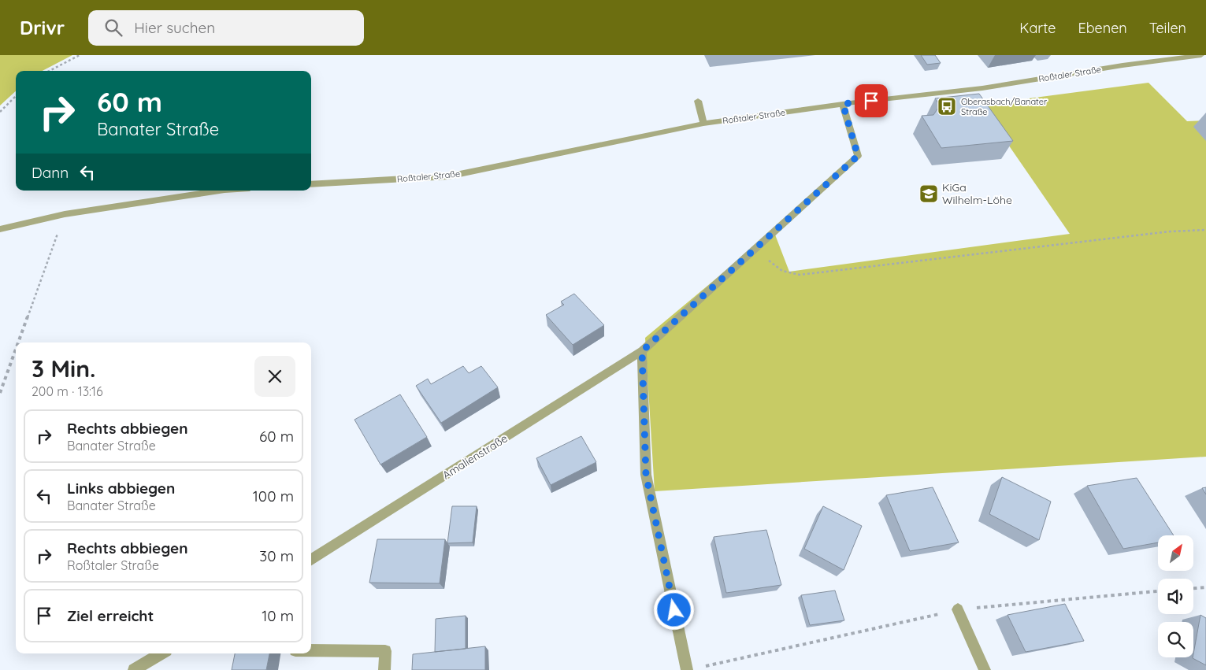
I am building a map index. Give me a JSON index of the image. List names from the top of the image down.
{
  "streets": {
    "street": ["Roßtaler Straße", "Amalienstraße"]
  },
  "crossings": [
    ["Roßtaler Straße", "Amalienstraße"]
  ],
  "places": {
    "bus stop": ["Oberasbach/Banater Straße"],
    "school or university": ["KiGa Wilhelm-Löhe"]
  },
  "north": "top right",
  "page": {
    "header": "Drivr",
    "search": "Hier suchen",
    "nav": ["Karte", "Ebenen", "Teilen"],
    "turn": ["60 m", "Banater Straße"],
    "then": "Dann",
    "heading": ["3 Min.", "200 m · 13:16"],
    "list": [
      {
        "name": "Rechts abbiegen",
        "note": "Banater Straße",
        "value": "60 m"
      },
      {
        "name": "Links abbiegen",
        "note": "Banater Straße",
        "value": "100 m"
      },
      {
        "name": "Rechts abbiegen",
        "note": "Roßtaler Straße",
        "value": "30 m"
      },
      {
        "name": "Ziel erreicht",
        "value": "10 m"
      }
    ]
  }
}
